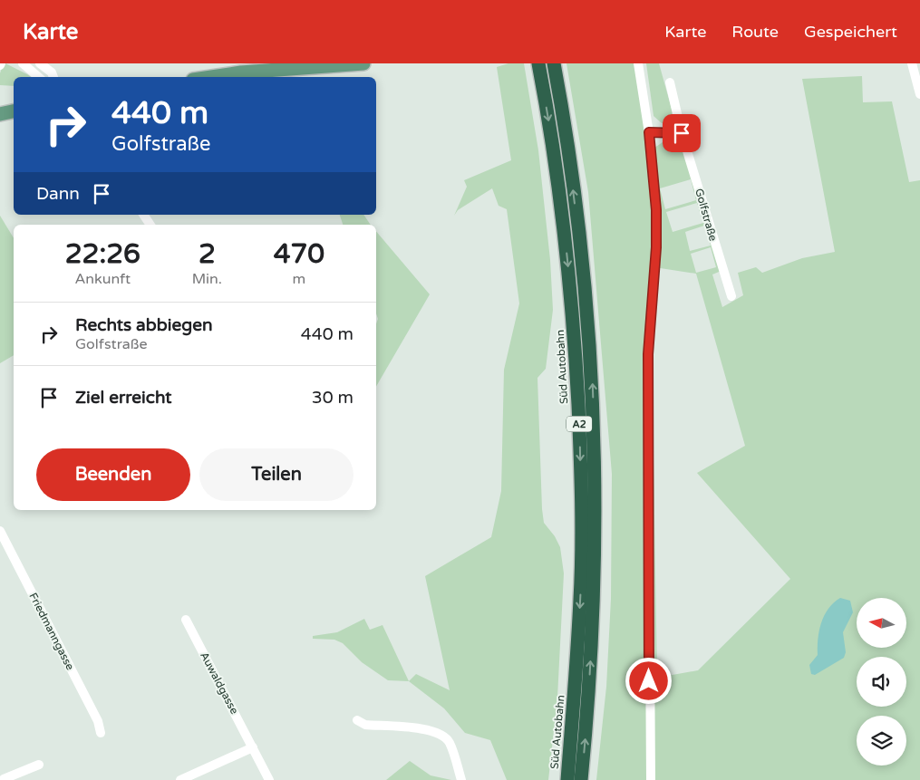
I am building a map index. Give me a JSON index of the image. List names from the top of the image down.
{
  "streets": {
    "highway": ["Süd Autobahn", "A2"],
    "street": ["Golfstraße", "Friedmanngasse", "Auwaldgasse"]
  },
  "north": "left",
  "page": {
    "header": "Karte",
    "nav": ["Karte", "Route", "Gespeichert"],
    "turn": ["440 m", "Golfstraße"],
    "then": "Dann",
    "eta": [
      "22:26",
      "Ankunft",
      "2",
      "Min.",
      "470",
      "m"
    ],
    "list": [
      {
        "name": "Rechts abbiegen",
        "note": "Golfstraße",
        "value": "440 m"
      },
      {
        "name": "Ziel erreicht",
        "value": "30 m"
      }
    ],
    "buttons": ["Beenden", "Teilen"]
  }
}
